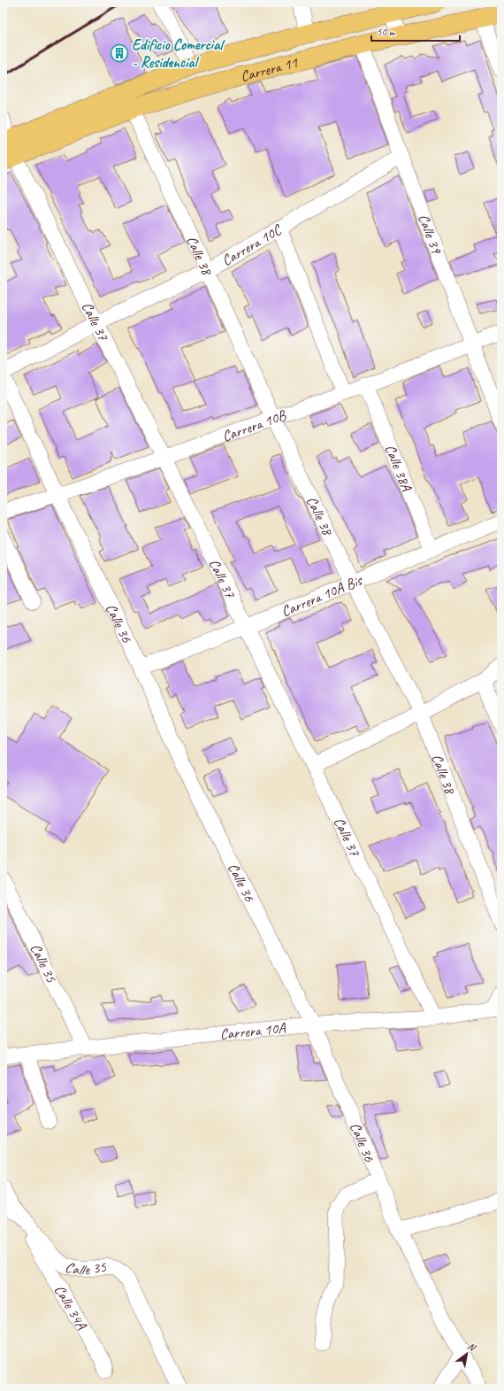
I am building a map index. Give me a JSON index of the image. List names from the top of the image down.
{
  "streets": {
    "main road": ["Carrera 11"],
    "street": [
      "Calle 39",
      "Carrera 10C",
      "Calle 38",
      "Calle 37",
      "Carrera 10B",
      "Calle 38A",
      "Carrera 10A Bis",
      "Calle 36",
      "Calle 35",
      "Carrera 10A",
      "Calle 34A"
    ]
  },
  "crossings": [
    ["Carrera 11", "Calle 39"],
    ["Carrera 11", "Calle 38"],
    ["Carrera 11", "Calle 37"],
    ["Calle 39", "Carrera 10C"],
    ["Calle 39", "Carrera 10B"],
    ["Carrera 10C", "Calle 38"],
    ["Carrera 10C", "Calle 37"],
    ["Calle 38", "Carrera 10B"],
    ["Calle 38", "Carrera 10A Bis"],
    ["Calle 37", "Carrera 10B"],
    ["Calle 37", "Carrera 10A Bis"],
    ["Calle 37", "Carrera 10A"],
    ["Carrera 10B", "Calle 38A"],
    ["Carrera 10B", "Calle 36"],
    ["Calle 38A", "Carrera 10A Bis"],
    ["Carrera 10A Bis", "Calle 36"],
    ["Calle 36", "Carrera 10A"],
    ["Calle 35", "Carrera 10A"],
    ["Calle 35", "Calle 34A"]
  ],
  "places": {
    "building": ["Edificio Comercial - Residencial"]
  },
  "scale_bar": "50 m",
  "north": "top right"
}
